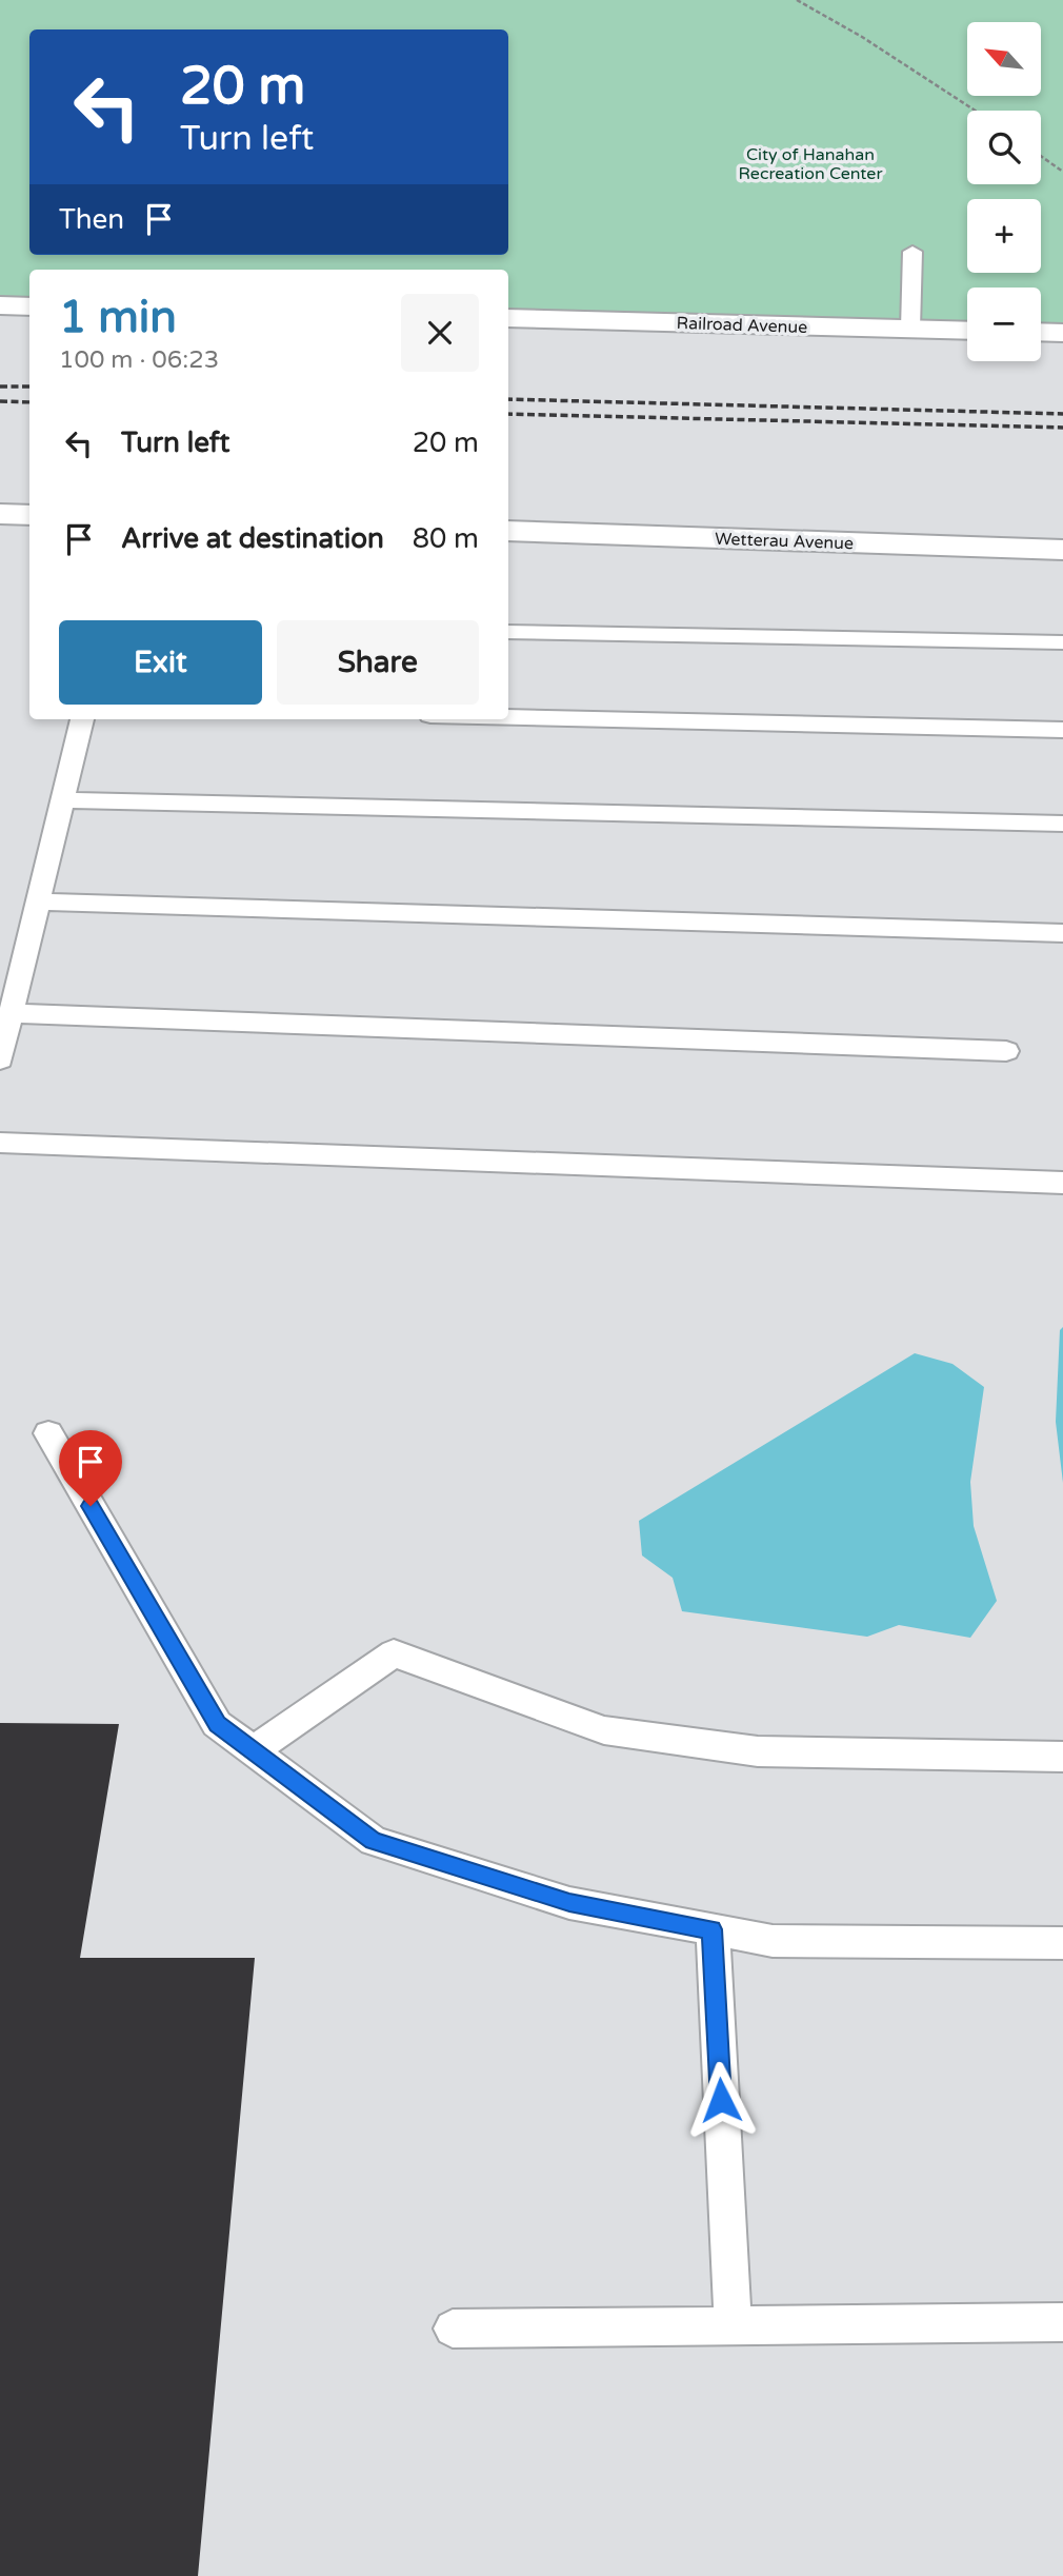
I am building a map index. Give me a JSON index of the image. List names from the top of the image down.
{
  "streets": {
    "street": ["Railroad Avenue", "Wetterau Avenue"]
  },
  "parks": ["City of Hanahan Recreation Center"],
  "north": "top left",
  "page": {
    "map_buttons": ["+", "−"],
    "turn": ["20 m", "Turn left"],
    "then": "Then",
    "heading": ["1 min", "100 m · 06:23"],
    "list": [
      {
        "name": "Turn left",
        "value": "20 m"
      },
      {
        "name": "Arrive at destination",
        "value": "80 m"
      }
    ],
    "buttons": ["Exit", "Share"]
  }
}
